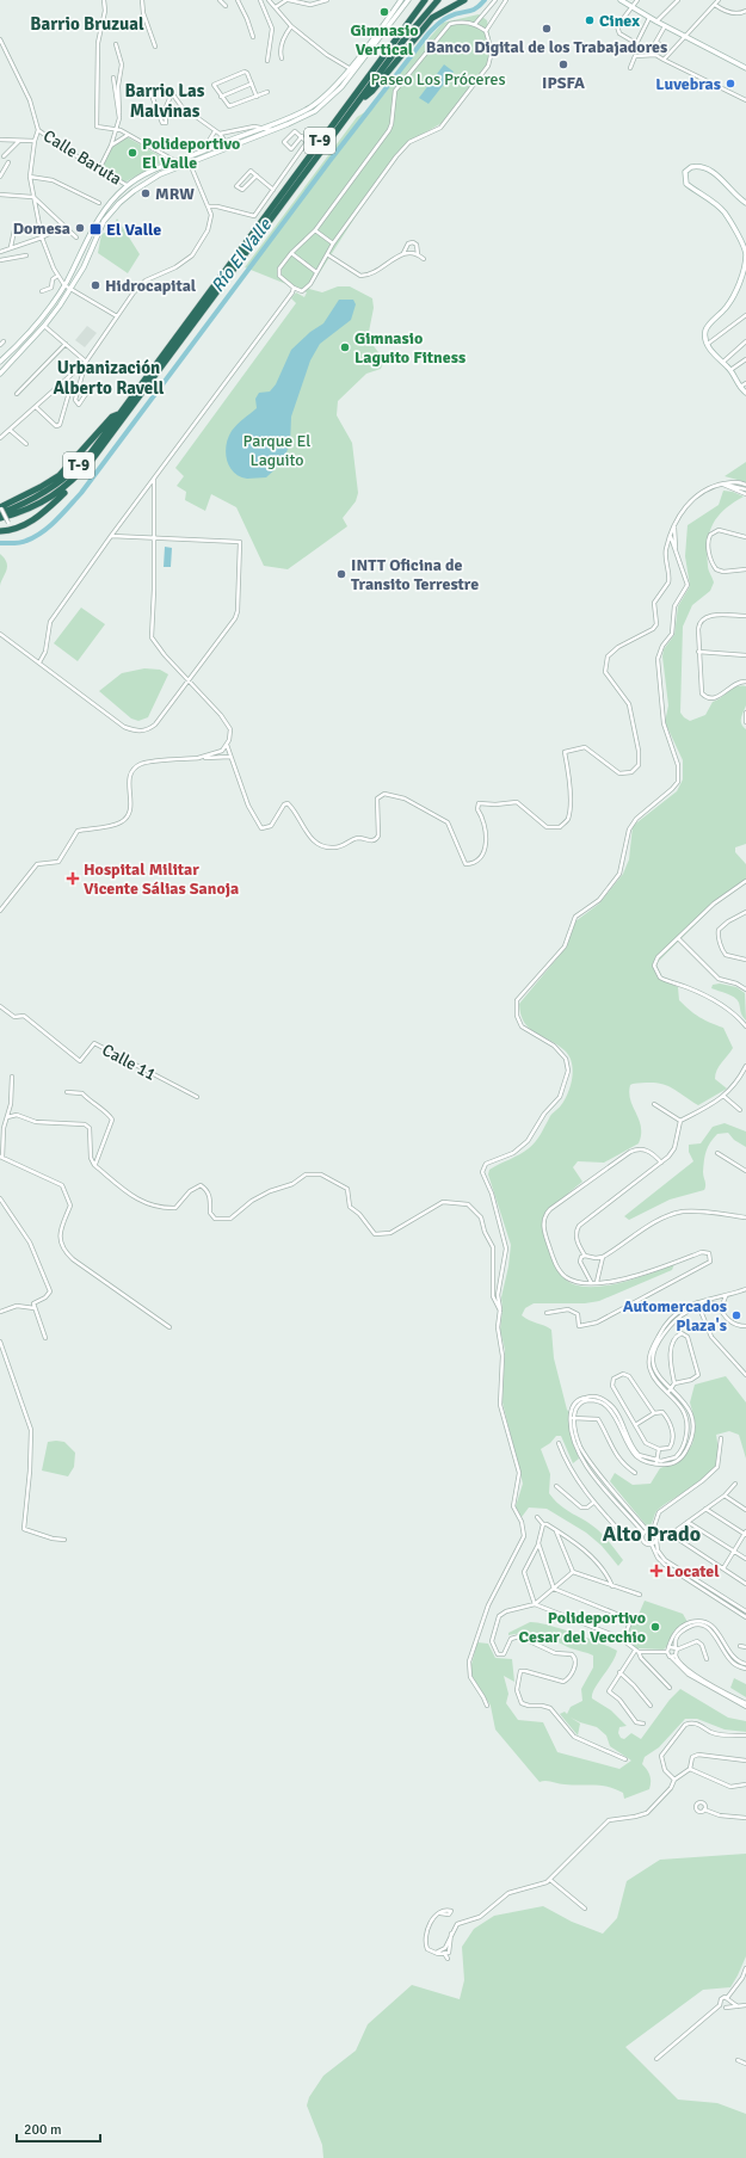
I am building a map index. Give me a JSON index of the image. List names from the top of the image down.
{
  "streets": {
    "highway": ["T-9"],
    "street": ["Calle Baruta", "Calle 11"]
  },
  "districts": [
    "Barrio Bruzual",
    "Barrio Las Malvinas",
    "Urbanización Alberto Ravell",
    "Alto Prado"
  ],
  "water": ["Río El Valle"],
  "parks": ["Paseo Los Próceres", "Parque El Laguito"],
  "places": {
    "other": [
      "Gimnasio Vertical",
      "Cinex",
      "Banco Digital de los Trabajadores",
      "IPSFA",
      "Luvebras",
      "Polideportivo El Valle",
      "MRW",
      "Domesa",
      "Hidrocapital",
      "Gimnasio Laguito Fitness",
      "INTT Oficina de Transito Terrestre",
      "Automercados Plaza's",
      "Polideportivo Cesar del Vecchio"
    ],
    "transit": ["El Valle"],
    "health": ["Hospital Militar Vicente Sálias Sanoja", "Locatel"]
  },
  "scale_bar": "200 m"
}
